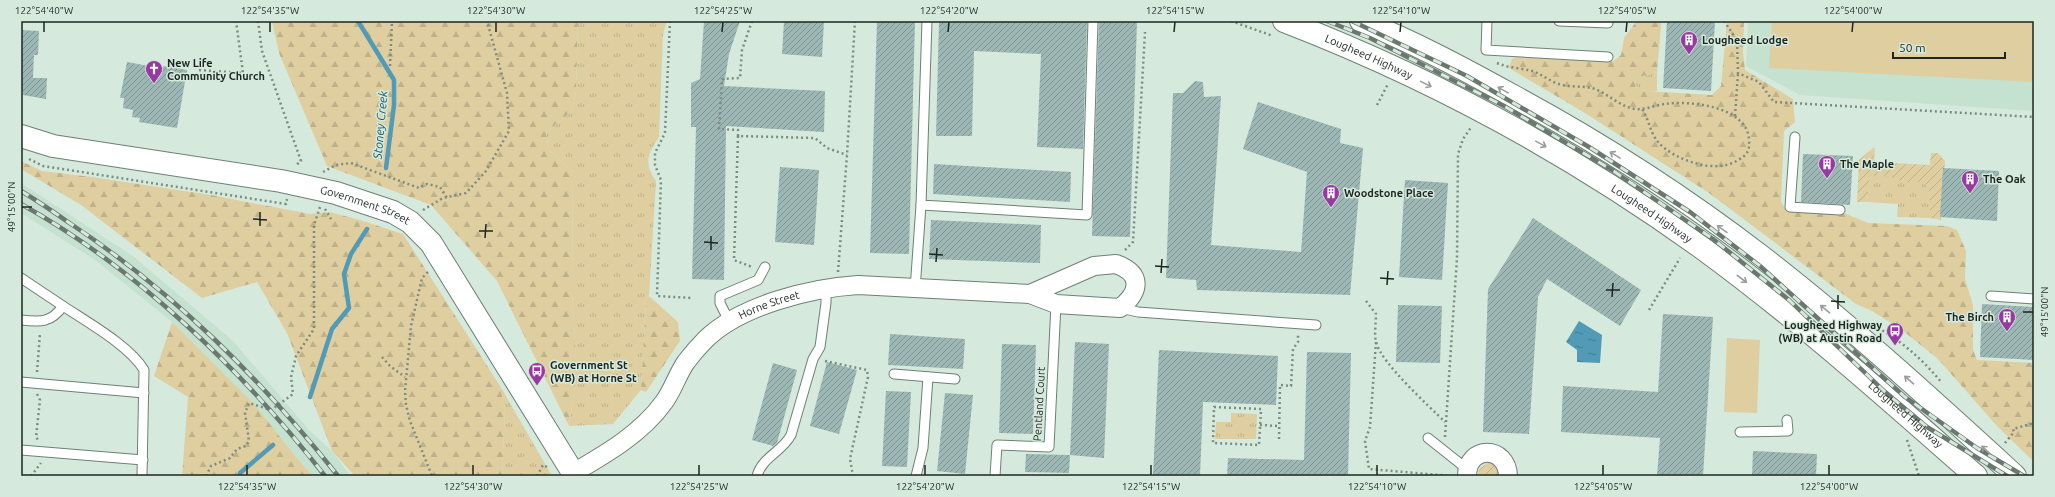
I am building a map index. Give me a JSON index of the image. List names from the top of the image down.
{
  "streets": {
    "main road": ["Lougheed Highway", "Government Street"],
    "street": ["Horne Street"],
    "lane": ["Pentland Court"]
  },
  "crossings": [
    ["Government Street", "Horne Street"],
    ["Horne Street", "Pentland Court"]
  ],
  "water": ["Stoney Creek"],
  "places": {
    "building": [
      "Lougheed Lodge",
      "The Maple",
      "The Oak",
      "Woodstone Place",
      "The Birch"
    ],
    "church": ["New Life Community Church"],
    "bus stop": ["Lougheed Highway (WB) at Austin Road", "Government St (WB) at Horne St"]
  },
  "scale_bar": "50 m",
  "coordinates": [
    "122°54'40\"W",
    "122°54'35\"W",
    "122°54'30\"W",
    "122°54'25\"W",
    "122°54'20\"W",
    "122°54'15\"W",
    "122°54'10\"W",
    "122°54'05\"W",
    "122°54'00\"W",
    "49°15'00\"N"
  ]
}
